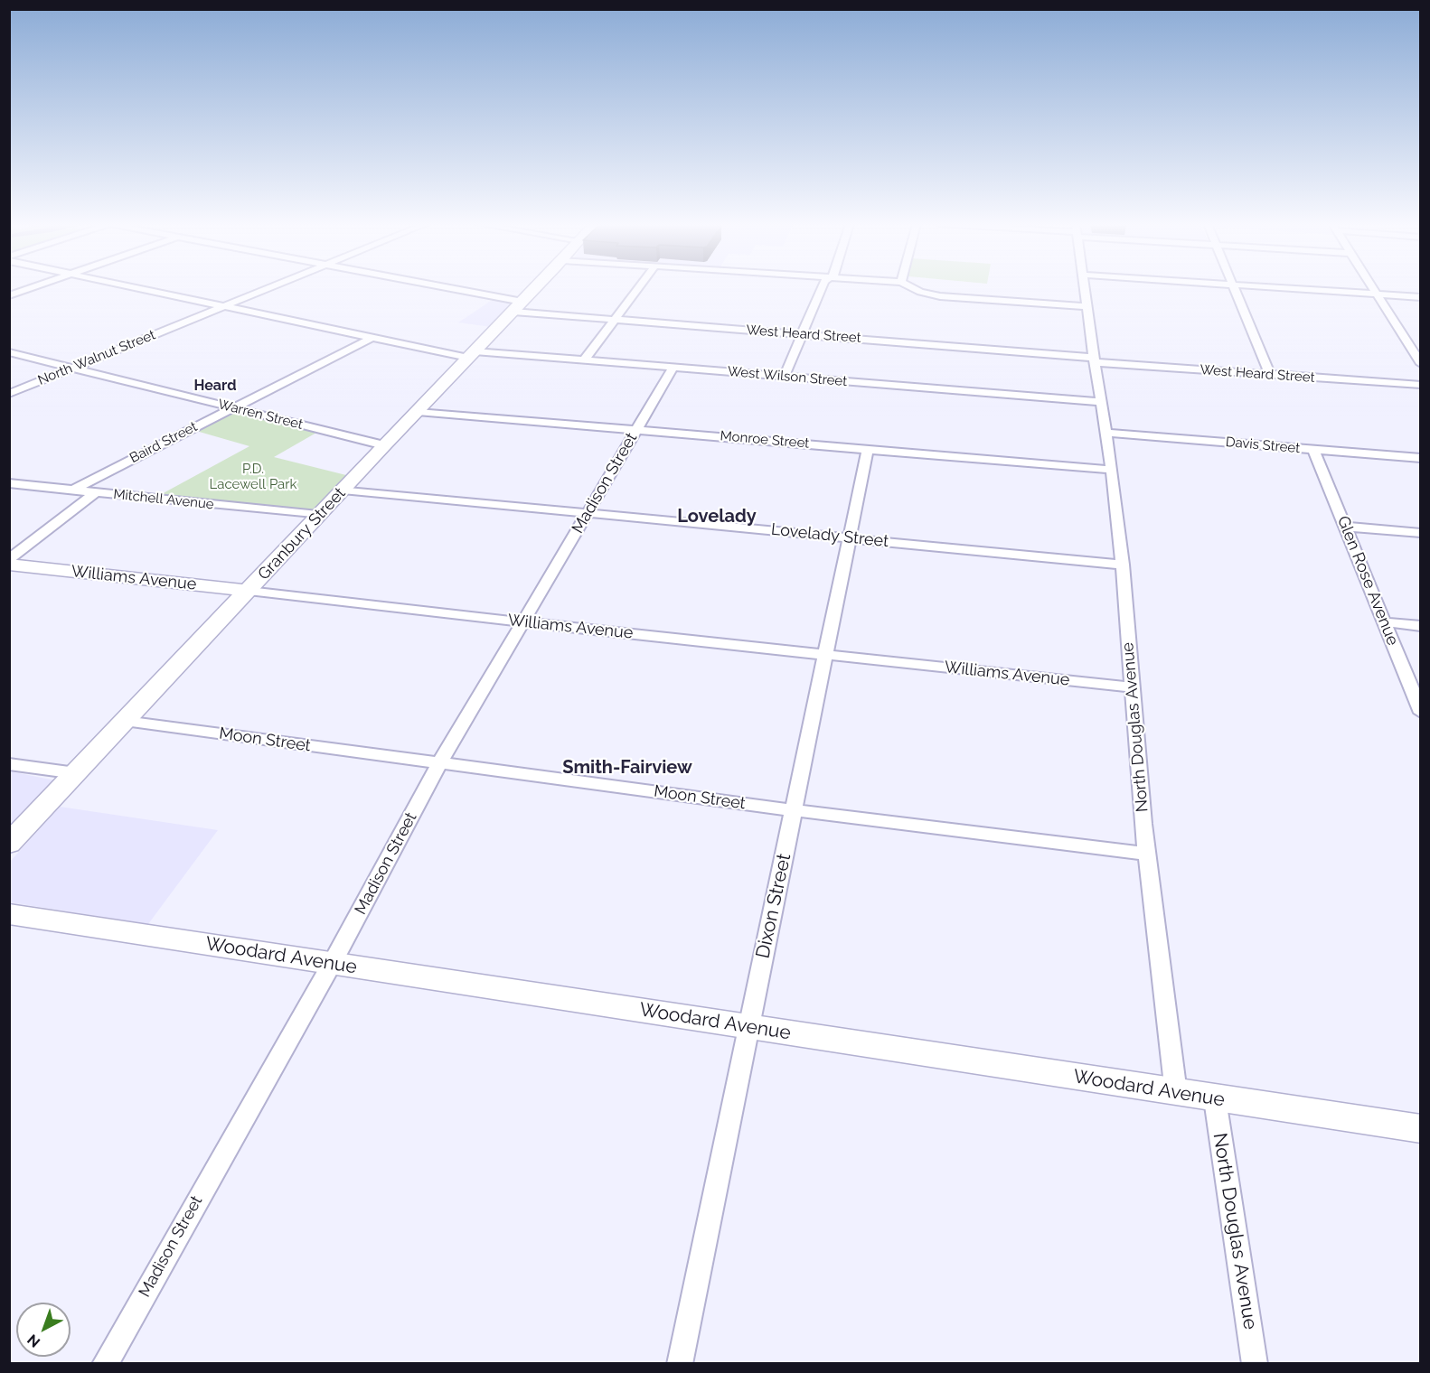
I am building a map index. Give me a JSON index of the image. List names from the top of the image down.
{
  "streets": {
    "street": [
      "West Heard Street",
      "North Walnut Street",
      "West Wilson Street",
      "Warren Street",
      "Monroe Street",
      "Baird Street",
      "Davis Street",
      "Madison Street",
      "Mitchell Avenue",
      "Granbury Street",
      "Lovelady Street",
      "Williams Avenue",
      "Glen Rose Avenue",
      "North Douglas Avenue",
      "Moon Street",
      "Dixon Street",
      "Woodard Avenue"
    ]
  },
  "crossings": [
    ["West Heard Street", "Granbury Street"],
    ["West Heard Street", "North Douglas Avenue"],
    ["North Walnut Street", "West Wilson Street"],
    ["North Walnut Street", "Warren Street"],
    ["West Wilson Street", "Baird Street"],
    ["West Wilson Street", "Madison Street"],
    ["West Wilson Street", "Granbury Street"],
    ["West Wilson Street", "North Douglas Avenue"],
    ["Warren Street", "Baird Street"],
    ["Warren Street", "Granbury Street"],
    ["Monroe Street", "Madison Street"],
    ["Monroe Street", "Granbury Street"],
    ["Monroe Street", "North Douglas Avenue"],
    ["Monroe Street", "Dixon Street"],
    ["Baird Street", "Mitchell Avenue"],
    ["Davis Street", "Glen Rose Avenue"],
    ["Davis Street", "North Douglas Avenue"],
    ["Madison Street", "Lovelady Street"],
    ["Madison Street", "Williams Avenue"],
    ["Madison Street", "Moon Street"],
    ["Madison Street", "Woodard Avenue"],
    ["Mitchell Avenue", "Granbury Street"],
    ["Granbury Street", "Lovelady Street"],
    ["Granbury Street", "Williams Avenue"],
    ["Granbury Street", "Moon Street"],
    ["Lovelady Street", "North Douglas Avenue"],
    ["Lovelady Street", "Dixon Street"],
    ["Williams Avenue", "North Douglas Avenue"],
    ["Williams Avenue", "Dixon Street"],
    ["North Douglas Avenue", "Moon Street"],
    ["North Douglas Avenue", "Woodard Avenue"],
    ["Moon Street", "Dixon Street"],
    ["Dixon Street", "Woodard Avenue"]
  ],
  "districts": ["Heard", "Lovelady", "Smith-Fairview"],
  "parks": ["P.D. Lacewell Park"],
  "north": "bottom left"
}
